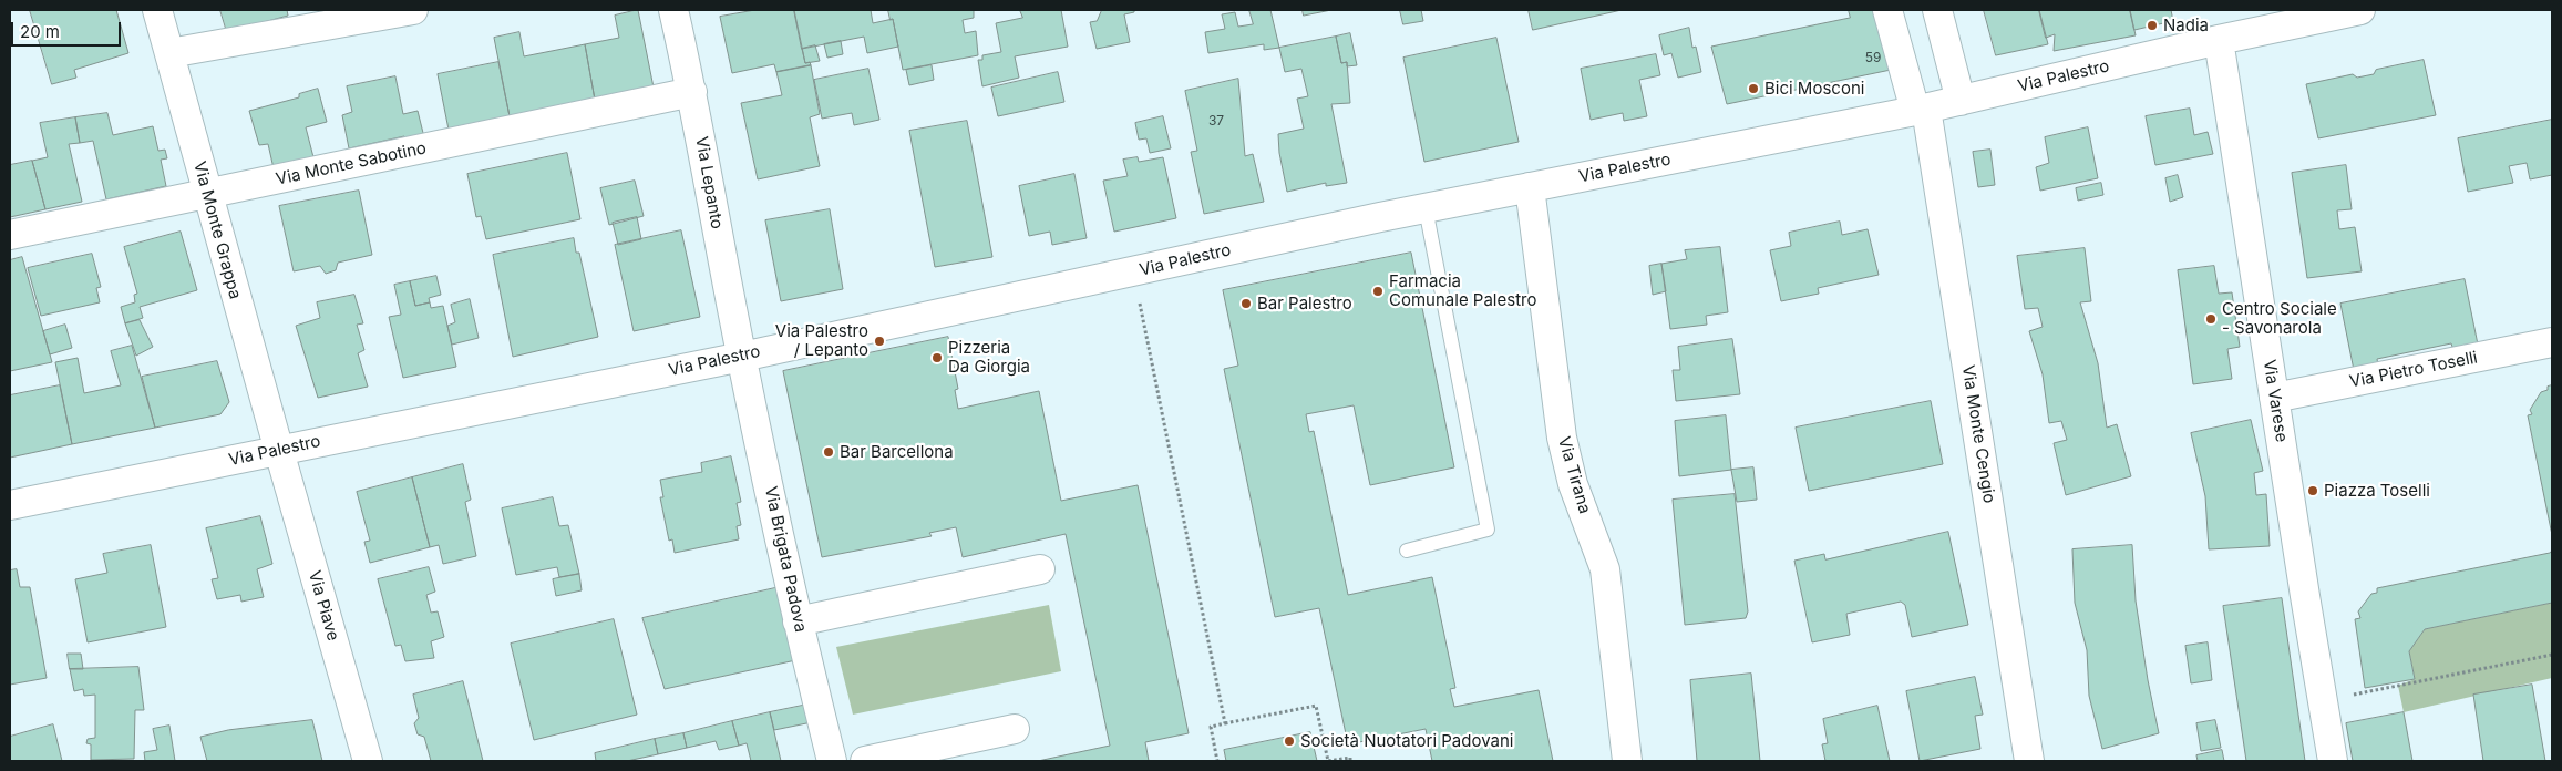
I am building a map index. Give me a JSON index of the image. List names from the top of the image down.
{
  "streets": {
    "street": [
      "Via Palestro",
      "Via Monte Sabotino",
      "Via Lepanto",
      "Via Monte Grappa",
      "Via Pietro Toselli",
      "Via Varese",
      "Via Monte Cengio",
      "Via Tirana",
      "Via Brigata Padova",
      "Via Piave"
    ]
  },
  "crossings": [
    ["Via Palestro", "Via Lepanto"],
    ["Via Palestro", "Via Monte Grappa"],
    ["Via Palestro", "Via Varese"],
    ["Via Palestro", "Via Monte Cengio"],
    ["Via Palestro", "Via Tirana"],
    ["Via Palestro", "Via Brigata Padova"],
    ["Via Palestro", "Via Piave"],
    ["Via Monte Sabotino", "Via Lepanto"],
    ["Via Monte Sabotino", "Via Monte Grappa"],
    ["Via Lepanto", "Via Brigata Padova"],
    ["Via Monte Grappa", "Via Piave"],
    ["Via Pietro Toselli", "Via Varese"]
  ],
  "places": [
    "Nadia",
    "Bici Mosconi",
    "Farmacia Comunale Palestro",
    "Bar Palestro",
    "Centro Sociale - Savonarola",
    "Via Palestro / Lepanto",
    "Pizzeria Da Giorgia",
    "Bar Barcellona",
    "Piazza Toselli",
    "Società Nuotatori Padovani"
  ],
  "house_numbers": ["59", "37"],
  "scale_bar": "20 m"
}
